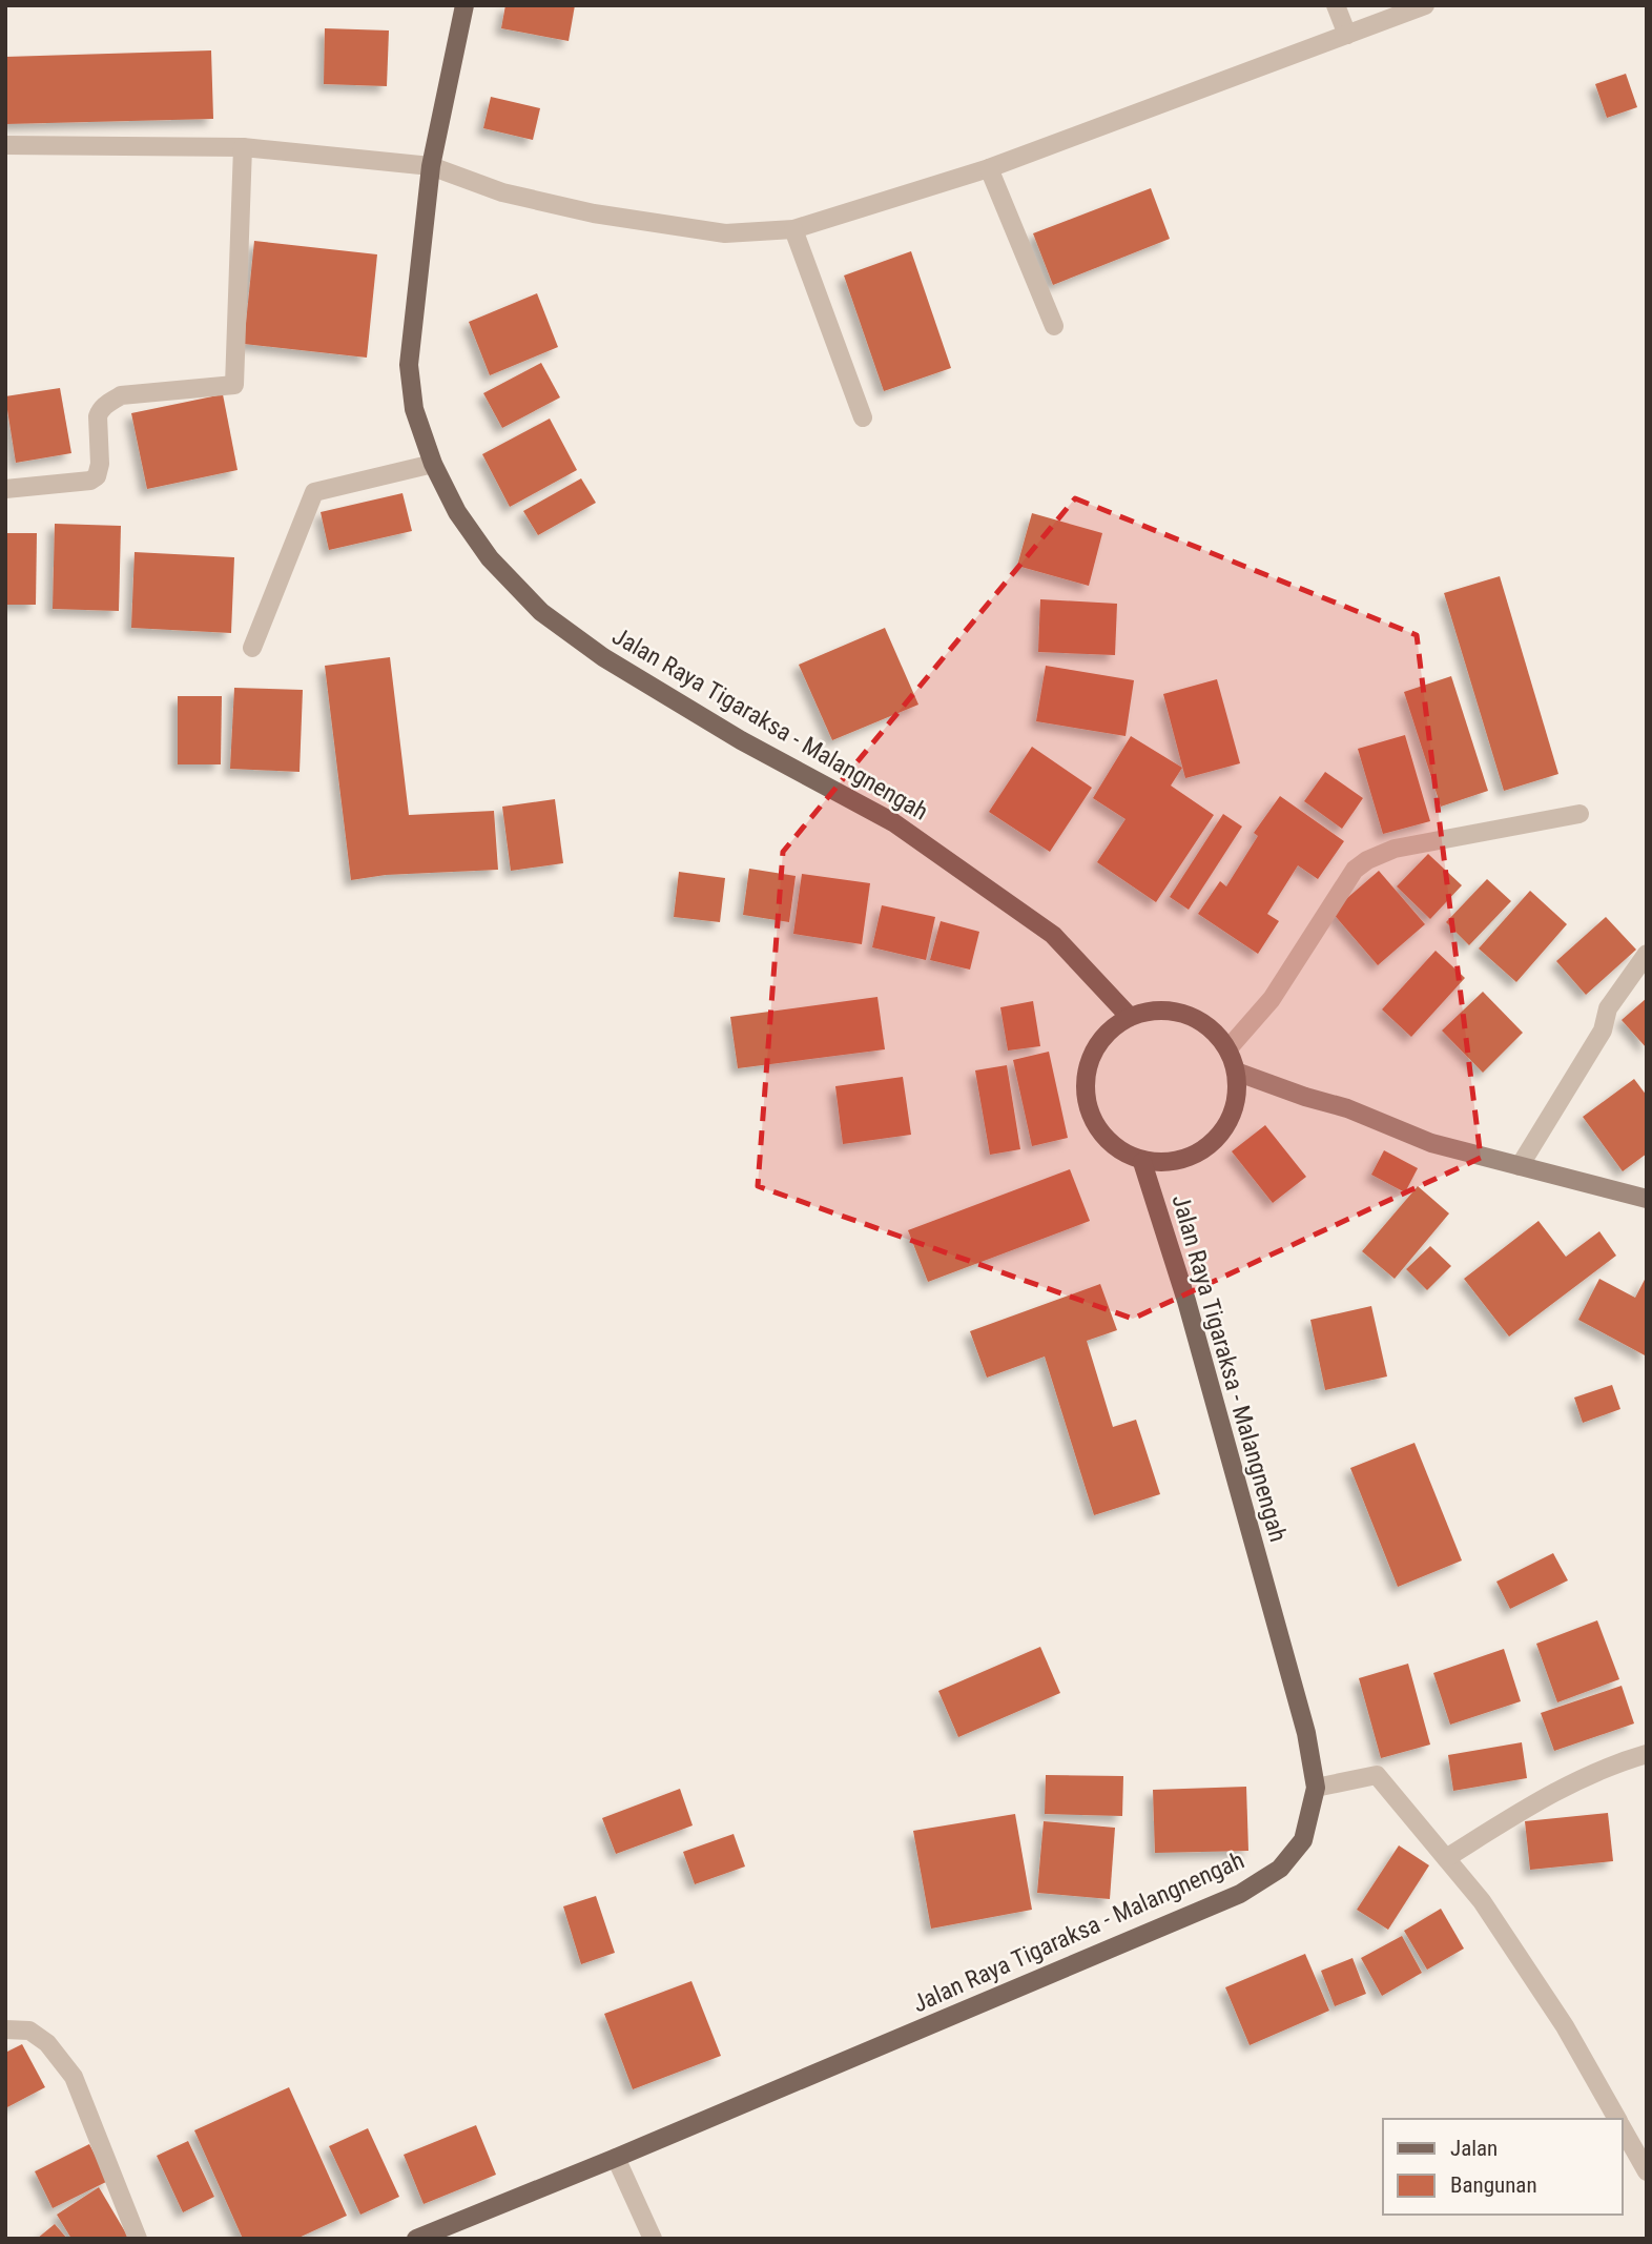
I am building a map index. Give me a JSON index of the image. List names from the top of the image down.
{
  "streets": {
    "main road": ["Jalan Raya Tigaraksa - Malangnengah"]
  },
  "legend": ["Jalan", "Bangunan"]
}
